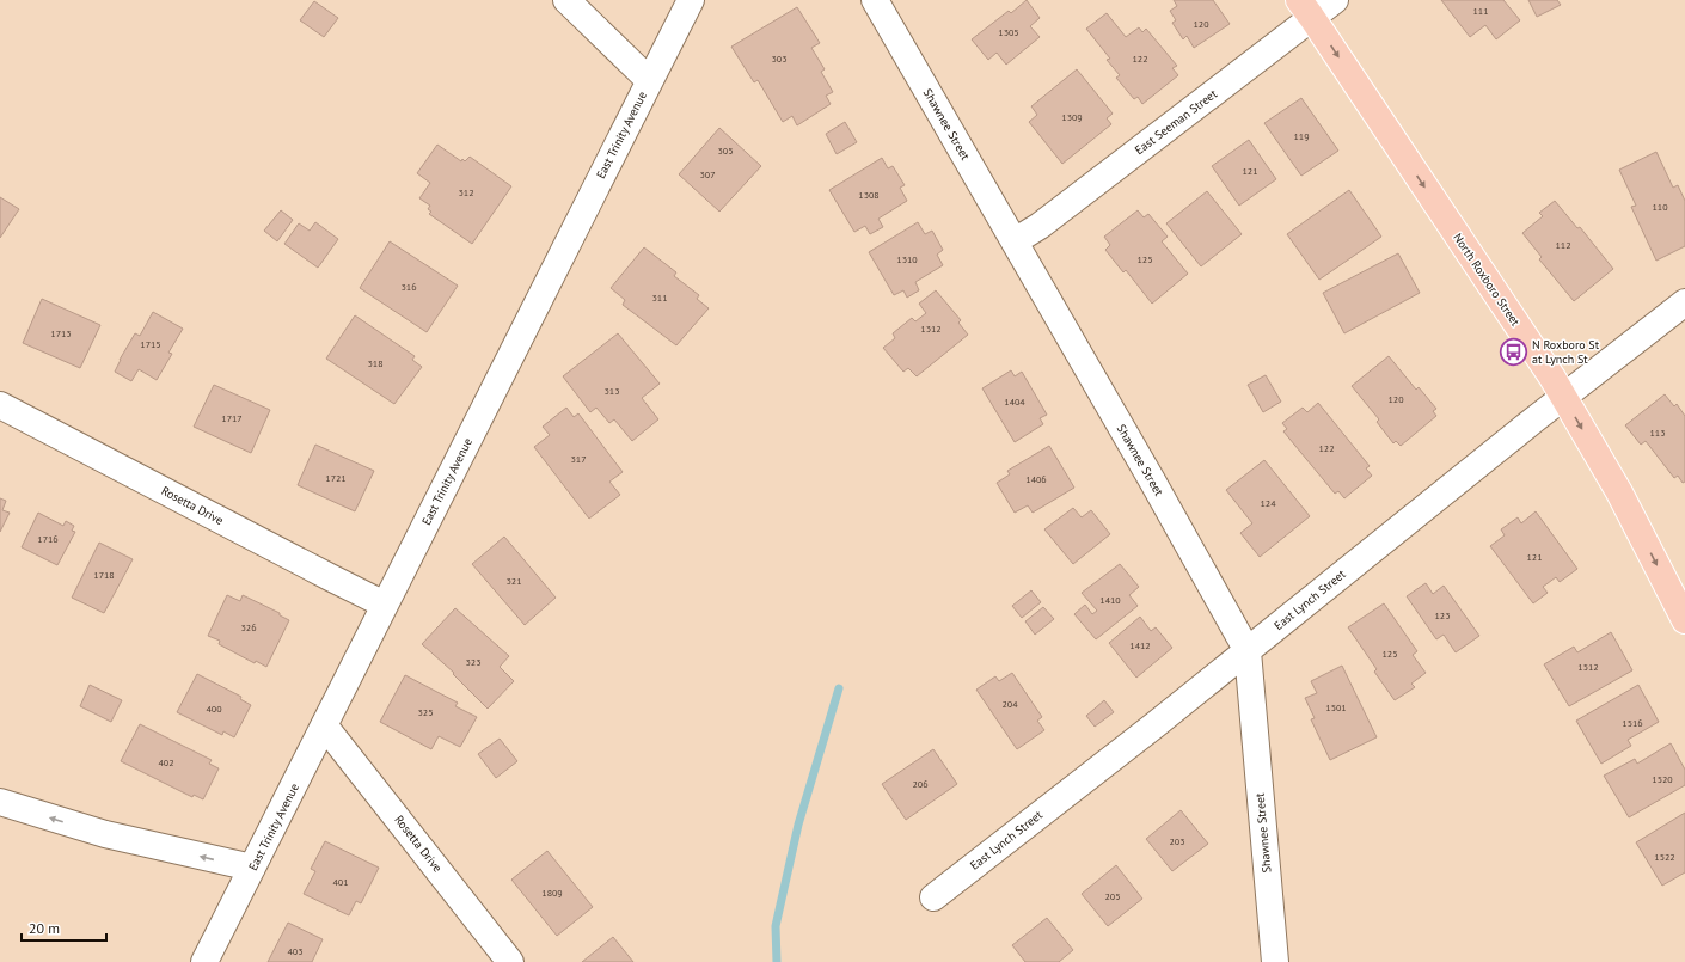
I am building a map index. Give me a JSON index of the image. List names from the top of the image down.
{
  "streets": {
    "main road": ["North Roxboro Street"],
    "street": [
      "East Seeman Street",
      "Shawnee Street",
      "East Trinity Avenue",
      "Rosetta Drive",
      "East Lynch Street"
    ]
  },
  "crossings": [
    ["East Seeman Street", "Shawnee Street"],
    ["East Seeman Street", "North Roxboro Street"],
    ["Shawnee Street", "East Lynch Street"],
    ["East Trinity Avenue", "Rosetta Drive"],
    ["North Roxboro Street", "East Lynch Street"]
  ],
  "one_way": ["North Roxboro Street"],
  "places": {
    "bus stop": ["N Roxboro St at Lynch St"]
  },
  "house_numbers": [
    "111",
    "120",
    "1305",
    "303",
    "122",
    "1309",
    "119",
    "305",
    "121",
    "307",
    "312",
    "1308",
    "110",
    "112",
    "1310",
    "125",
    "316",
    "311",
    "1312",
    "1713",
    "1715",
    "318",
    "313",
    "120",
    "1404",
    "1717",
    "113",
    "122",
    "317",
    "1721",
    "1406",
    "124",
    "1716",
    "121",
    "1718",
    "321",
    "1410",
    "123",
    "326",
    "1412",
    "125",
    "323",
    "1512",
    "204",
    "1501",
    "400",
    "325",
    "1516",
    "402",
    "1520",
    "206",
    "203",
    "1522",
    "401",
    "1809",
    "205",
    "403"
  ],
  "scale_bar": "20 m"
}
